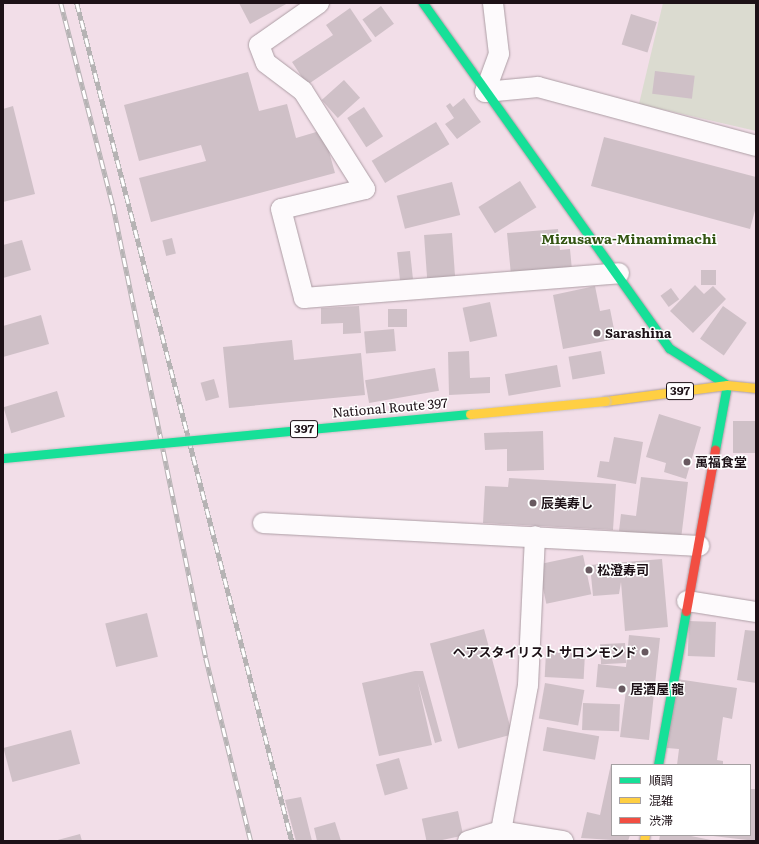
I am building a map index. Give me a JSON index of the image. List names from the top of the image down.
{
  "streets": {
    "main road": ["397", "National Route 397"]
  },
  "districts": ["Mizusawa-Minamimachi"],
  "places": [
    "Sarashina",
    "萬福食堂",
    "辰美寿し",
    "松澄寿司",
    "ヘアスタイリスト サロンモンド",
    "居酒屋 龍"
  ],
  "legend": ["順調", "混雑", "渋滞"]
}
